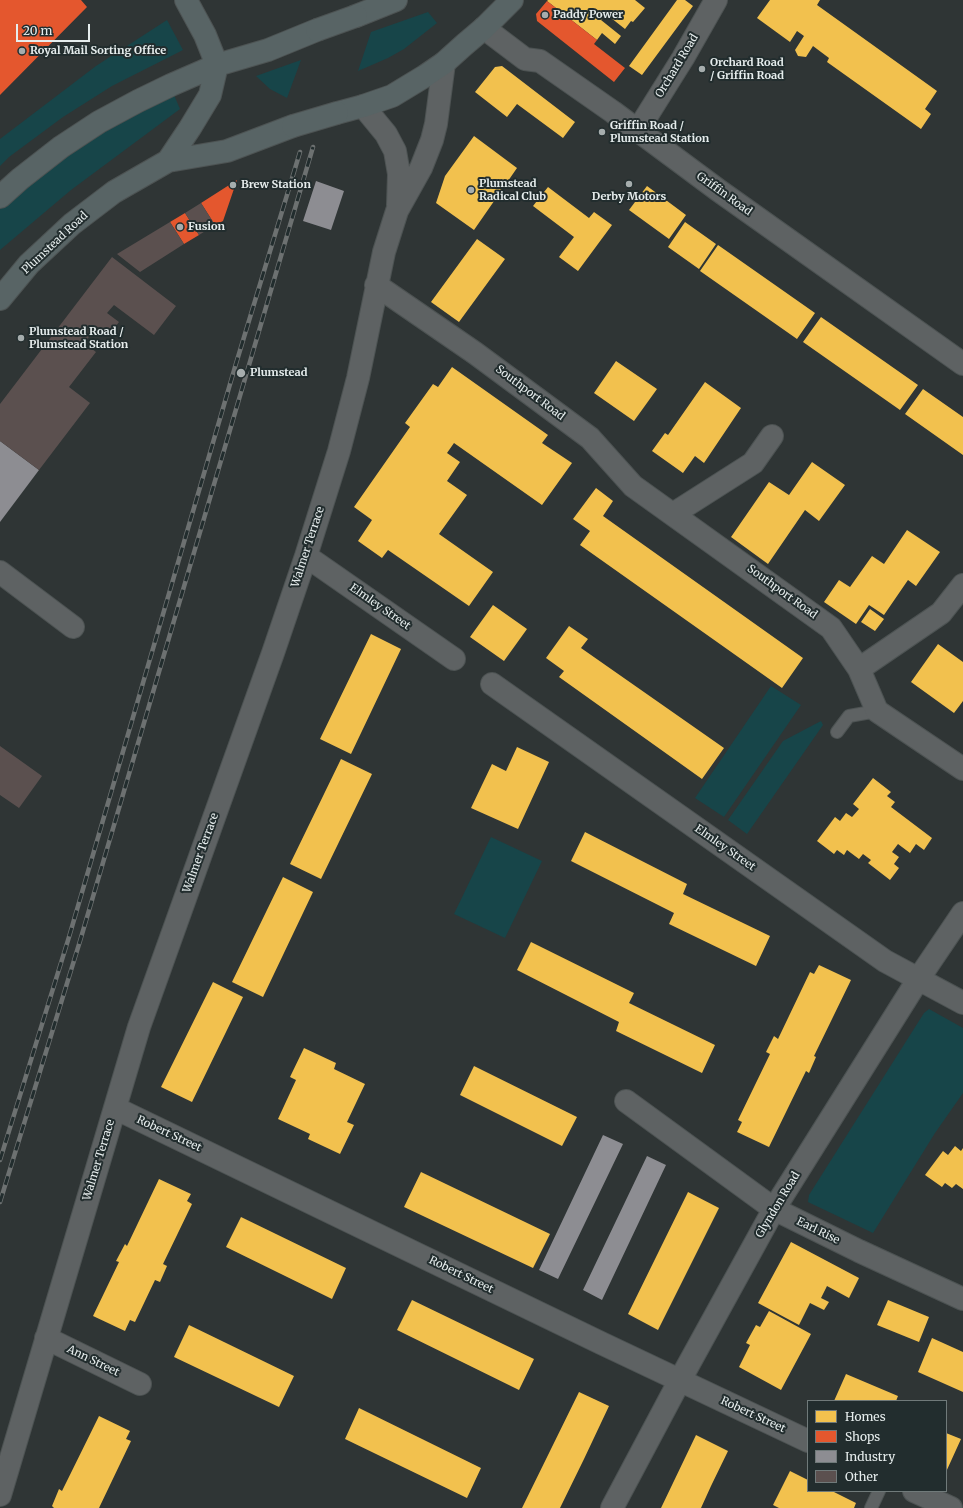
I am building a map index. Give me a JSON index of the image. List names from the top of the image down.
{
  "streets": {
    "main road": ["Plumstead Road"],
    "street": [
      "Orchard Road",
      "Griffin Road",
      "Southport Road",
      "Walmer Terrace",
      "Elmley Street",
      "Robert Street",
      "Glyndon Road",
      "Earl Rise",
      "Ann Street"
    ]
  },
  "crossings": [
    ["Orchard Road", "Griffin Road"],
    ["Griffin Road", "Plumstead Road"],
    ["Plumstead Road", "Walmer Terrace"],
    ["Southport Road", "Walmer Terrace"],
    ["Walmer Terrace", "Elmley Street"],
    ["Walmer Terrace", "Robert Street"],
    ["Walmer Terrace", "Ann Street"],
    ["Elmley Street", "Glyndon Road"],
    ["Robert Street", "Glyndon Road"],
    ["Glyndon Road", "Earl Rise"]
  ],
  "places": [
    "Paddy Power",
    "Royal Mail Sorting Office",
    "Orchard Road / Griffin Road",
    "Griffin Road / Plumstead Station",
    "Derby Motors",
    "Brew Station",
    "Plumstead Radical Club",
    "Fusion",
    "Plumstead Road / Plumstead Station",
    "Plumstead"
  ],
  "legend": [
    "Homes",
    "Shops",
    "Industry",
    "Other"
  ],
  "scale_bar": "20 m"
}
